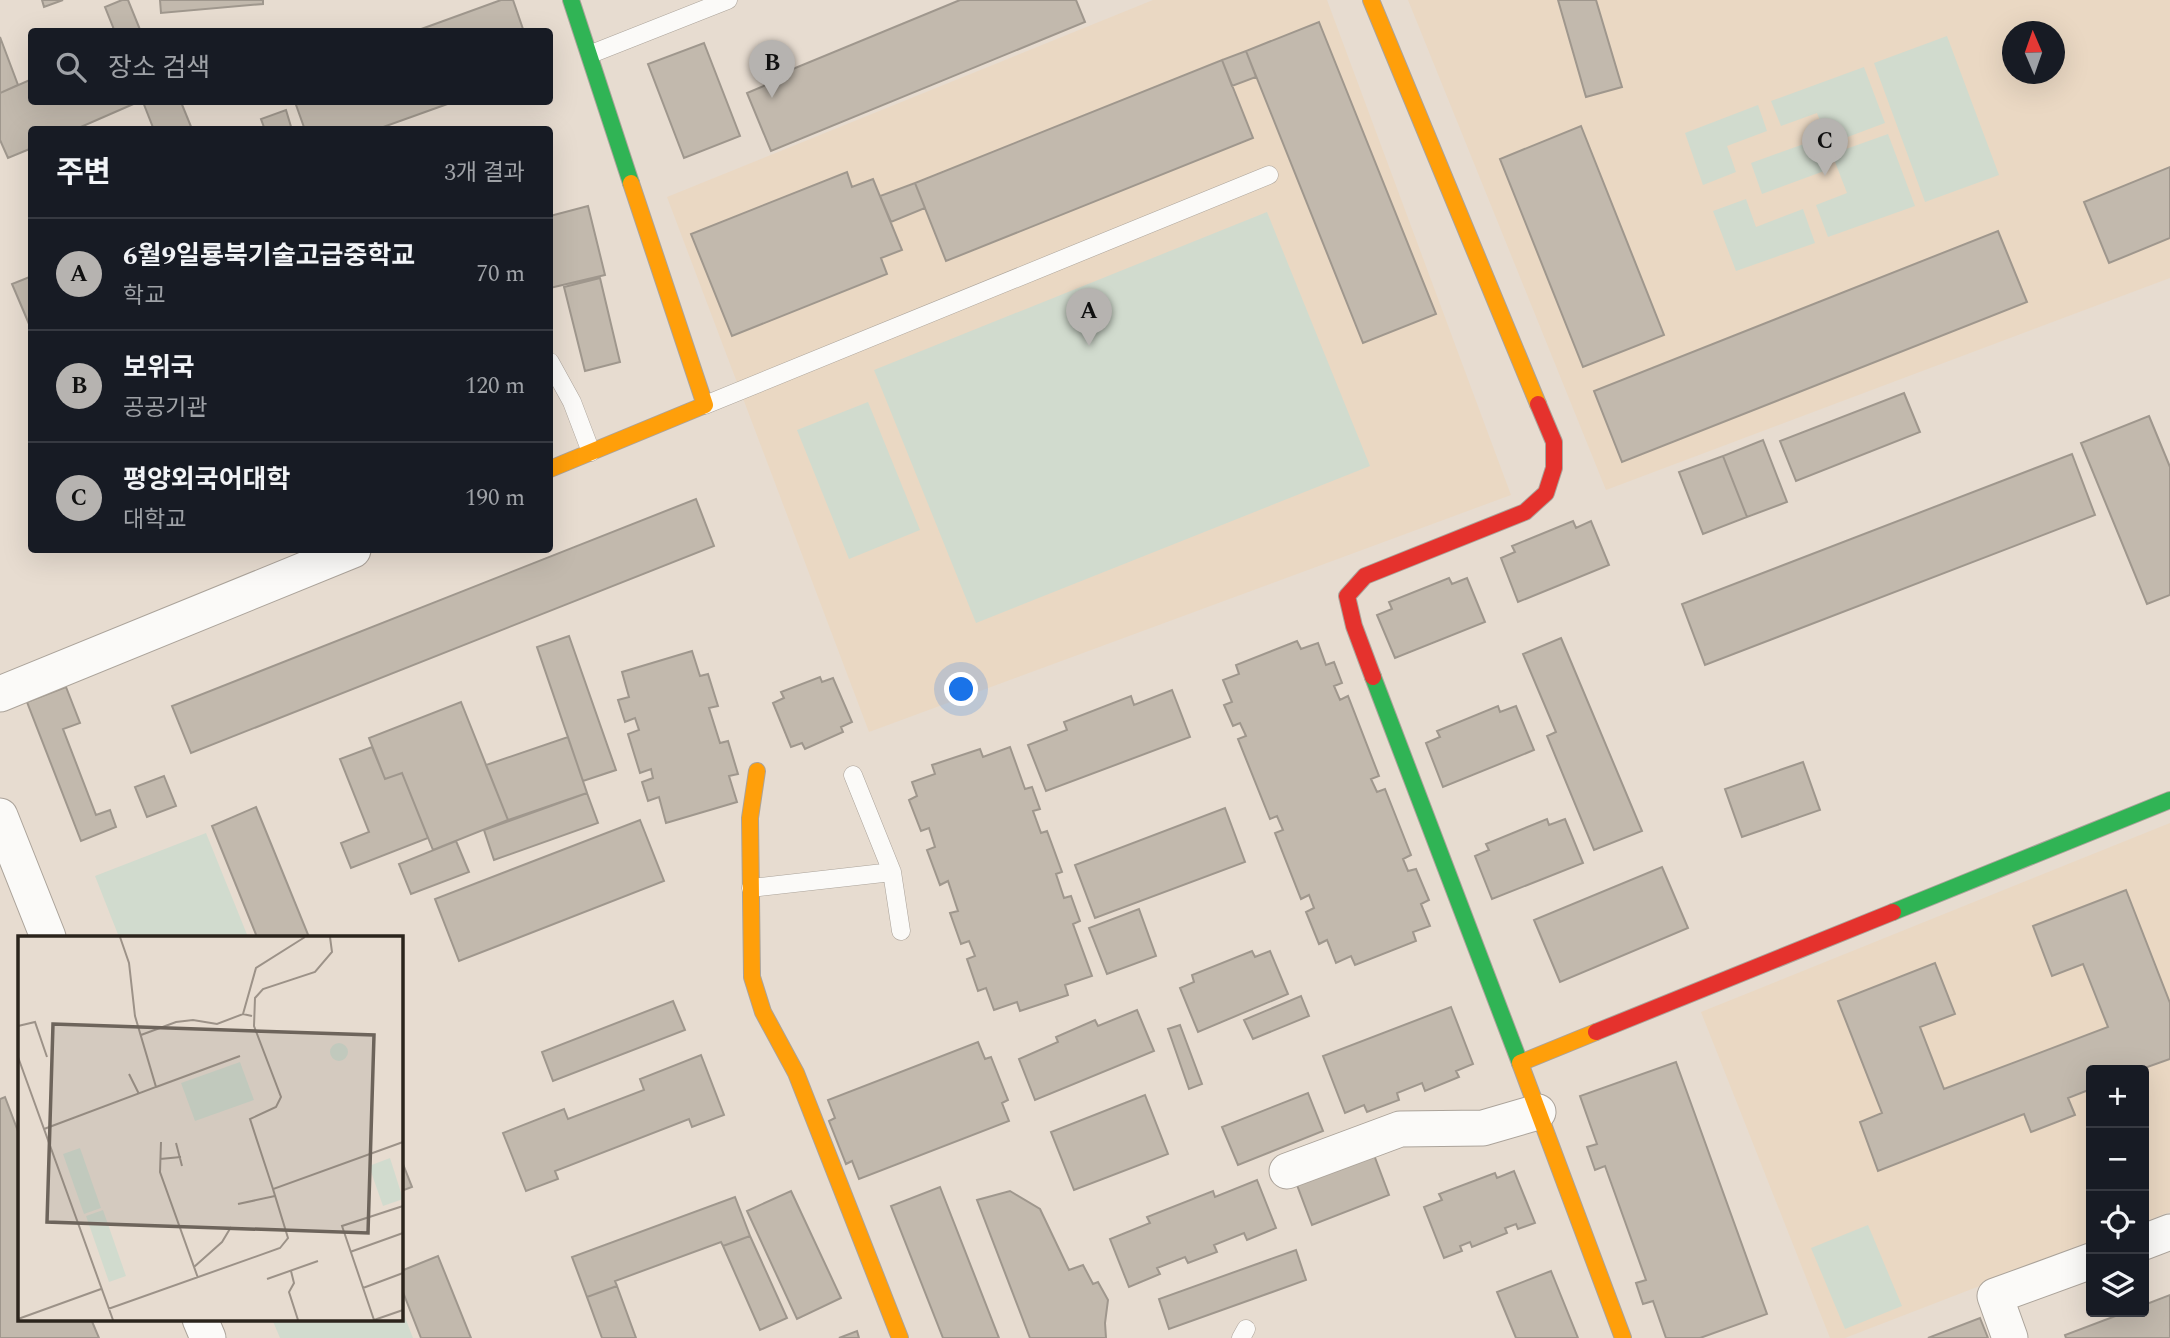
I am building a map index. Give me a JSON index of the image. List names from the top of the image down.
{
  "north": "top",
  "page": {
    "search": "장소 검색",
    "pins": ["B", "C", "A"],
    "heading": ["주변", "3개 결과"],
    "list": [
      {
        "mark": "A",
        "name": "6월9일룡북기술고급중학교",
        "note": "학교",
        "value": "70 m"
      },
      {
        "mark": "B",
        "name": "보위국",
        "note": "공공기관",
        "value": "120 m"
      },
      {
        "mark": "C",
        "name": "평양외국어대학",
        "note": "대학교",
        "value": "190 m"
      }
    ],
    "map_buttons": ["+", "−"]
  }
}
